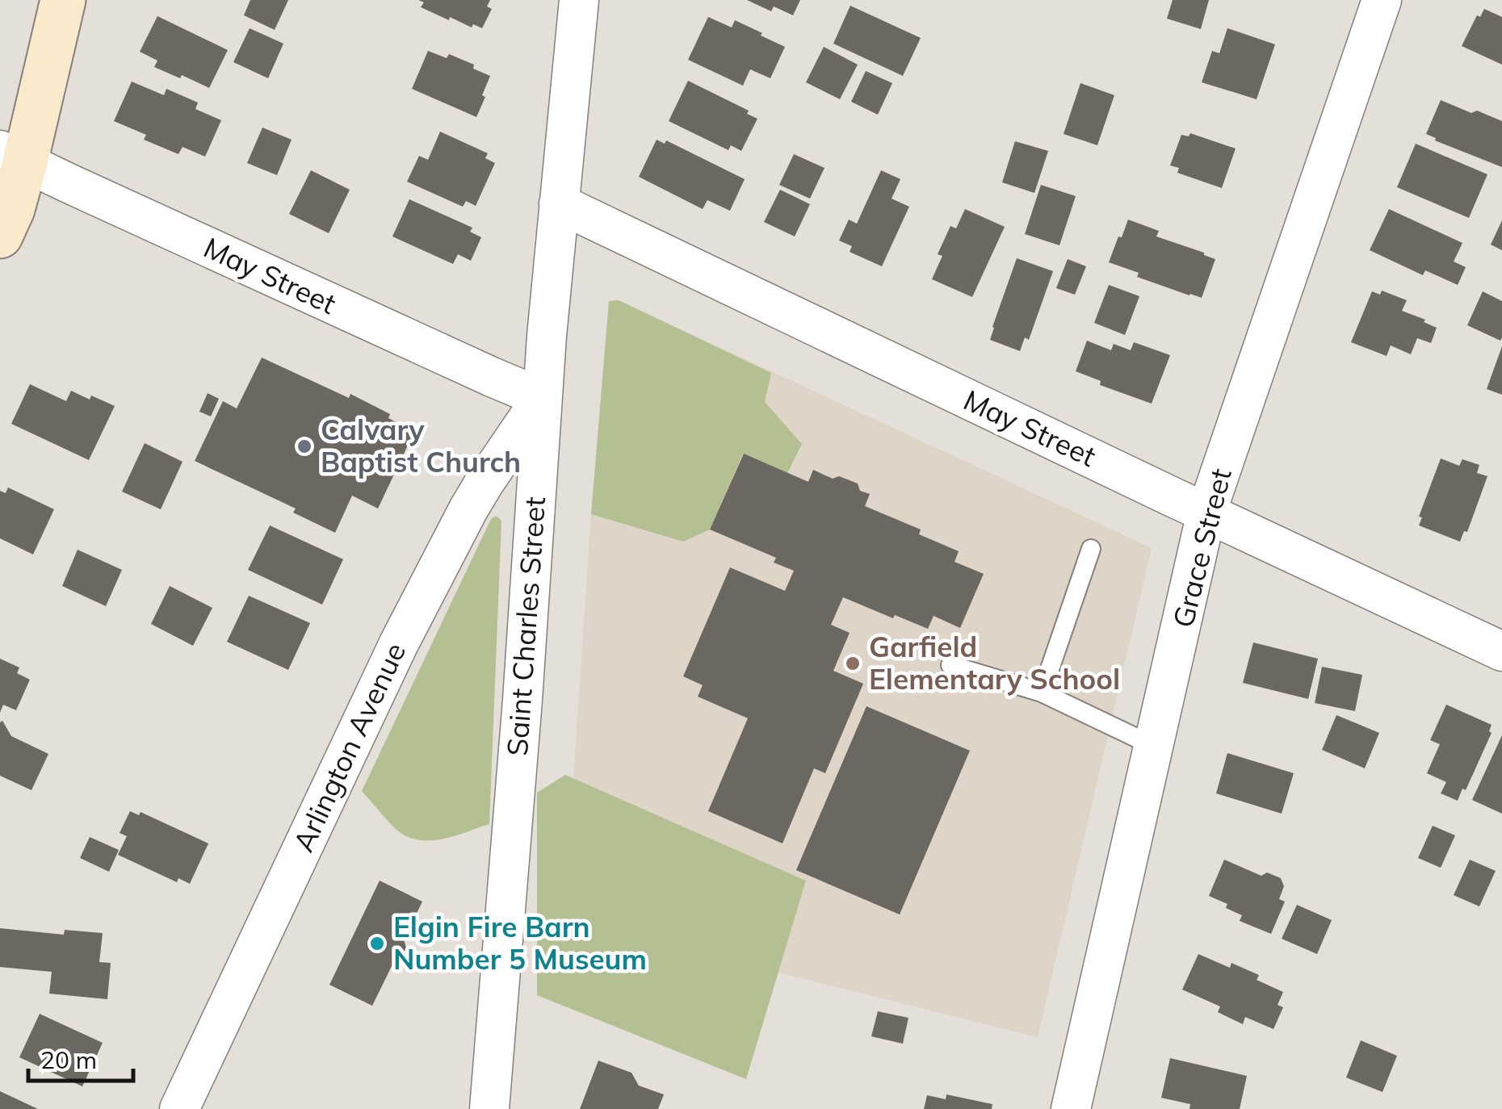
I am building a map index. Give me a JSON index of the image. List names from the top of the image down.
{
  "streets": {
    "street": [
      "May Street",
      "Grace Street",
      "Saint Charles Street",
      "Arlington Avenue"
    ]
  },
  "crossings": [
    ["May Street", "Grace Street"],
    ["May Street", "Saint Charles Street"],
    ["May Street", "Arlington Avenue"],
    ["Saint Charles Street", "Arlington Avenue"]
  ],
  "places": ["Calvary Baptist Church", "Garfield Elementary School", "Elgin Fire Barn Number 5 Museum"],
  "scale_bar": "20 m"
}
